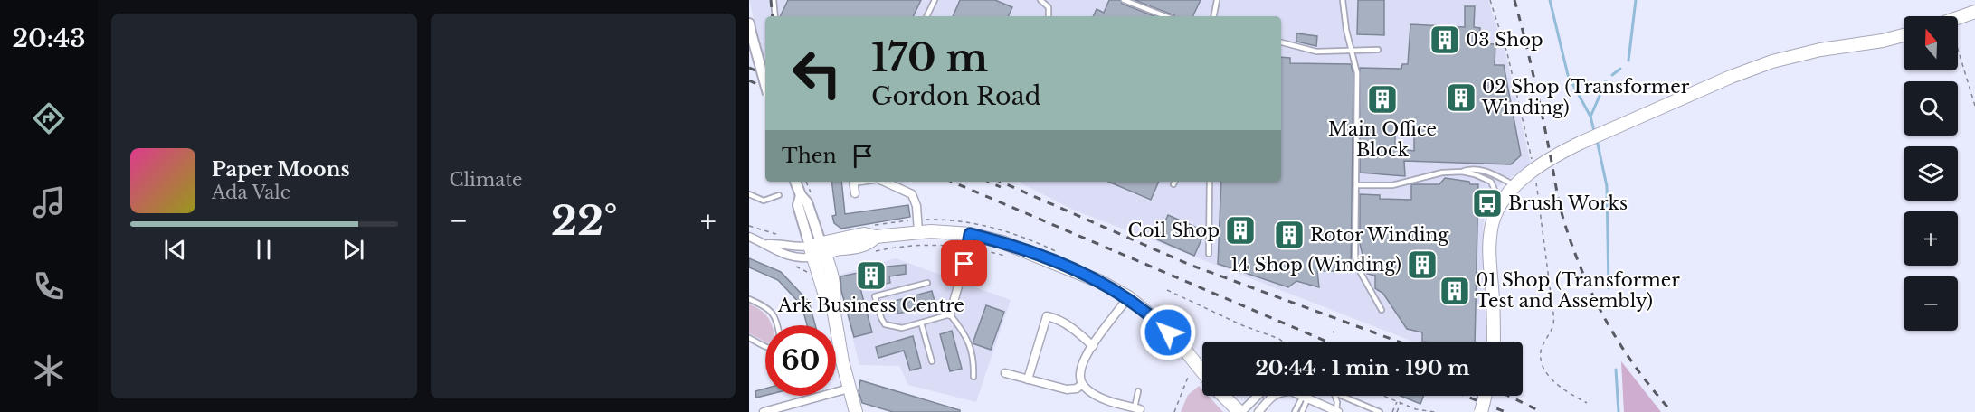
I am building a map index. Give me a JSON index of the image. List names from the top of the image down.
{
  "places": {
    "building": [
      "03 Shop",
      "02 Shop (Transformer Winding)",
      "Main Office Block",
      "Coil Shop",
      "Rotor Winding",
      "14 Shop (Winding)",
      "Ark Business Centre",
      "01 Shop (Transformer Test and Assembly)"
    ],
    "bus stop": ["Brush Works"]
  },
  "north": "top",
  "page": {
    "tabs": "20:43",
    "tile": "Climate",
    "map_buttons": ["+", "−"],
    "turn": ["170 m", "Gordon Road"],
    "then": "Then",
    "song": ["Paper Moons", "Ada Vale"],
    "heat": ["−", "22°", "+"],
    "limit": "60",
    "trip": "20:44 · 1 min · 190 m"
  }
}
